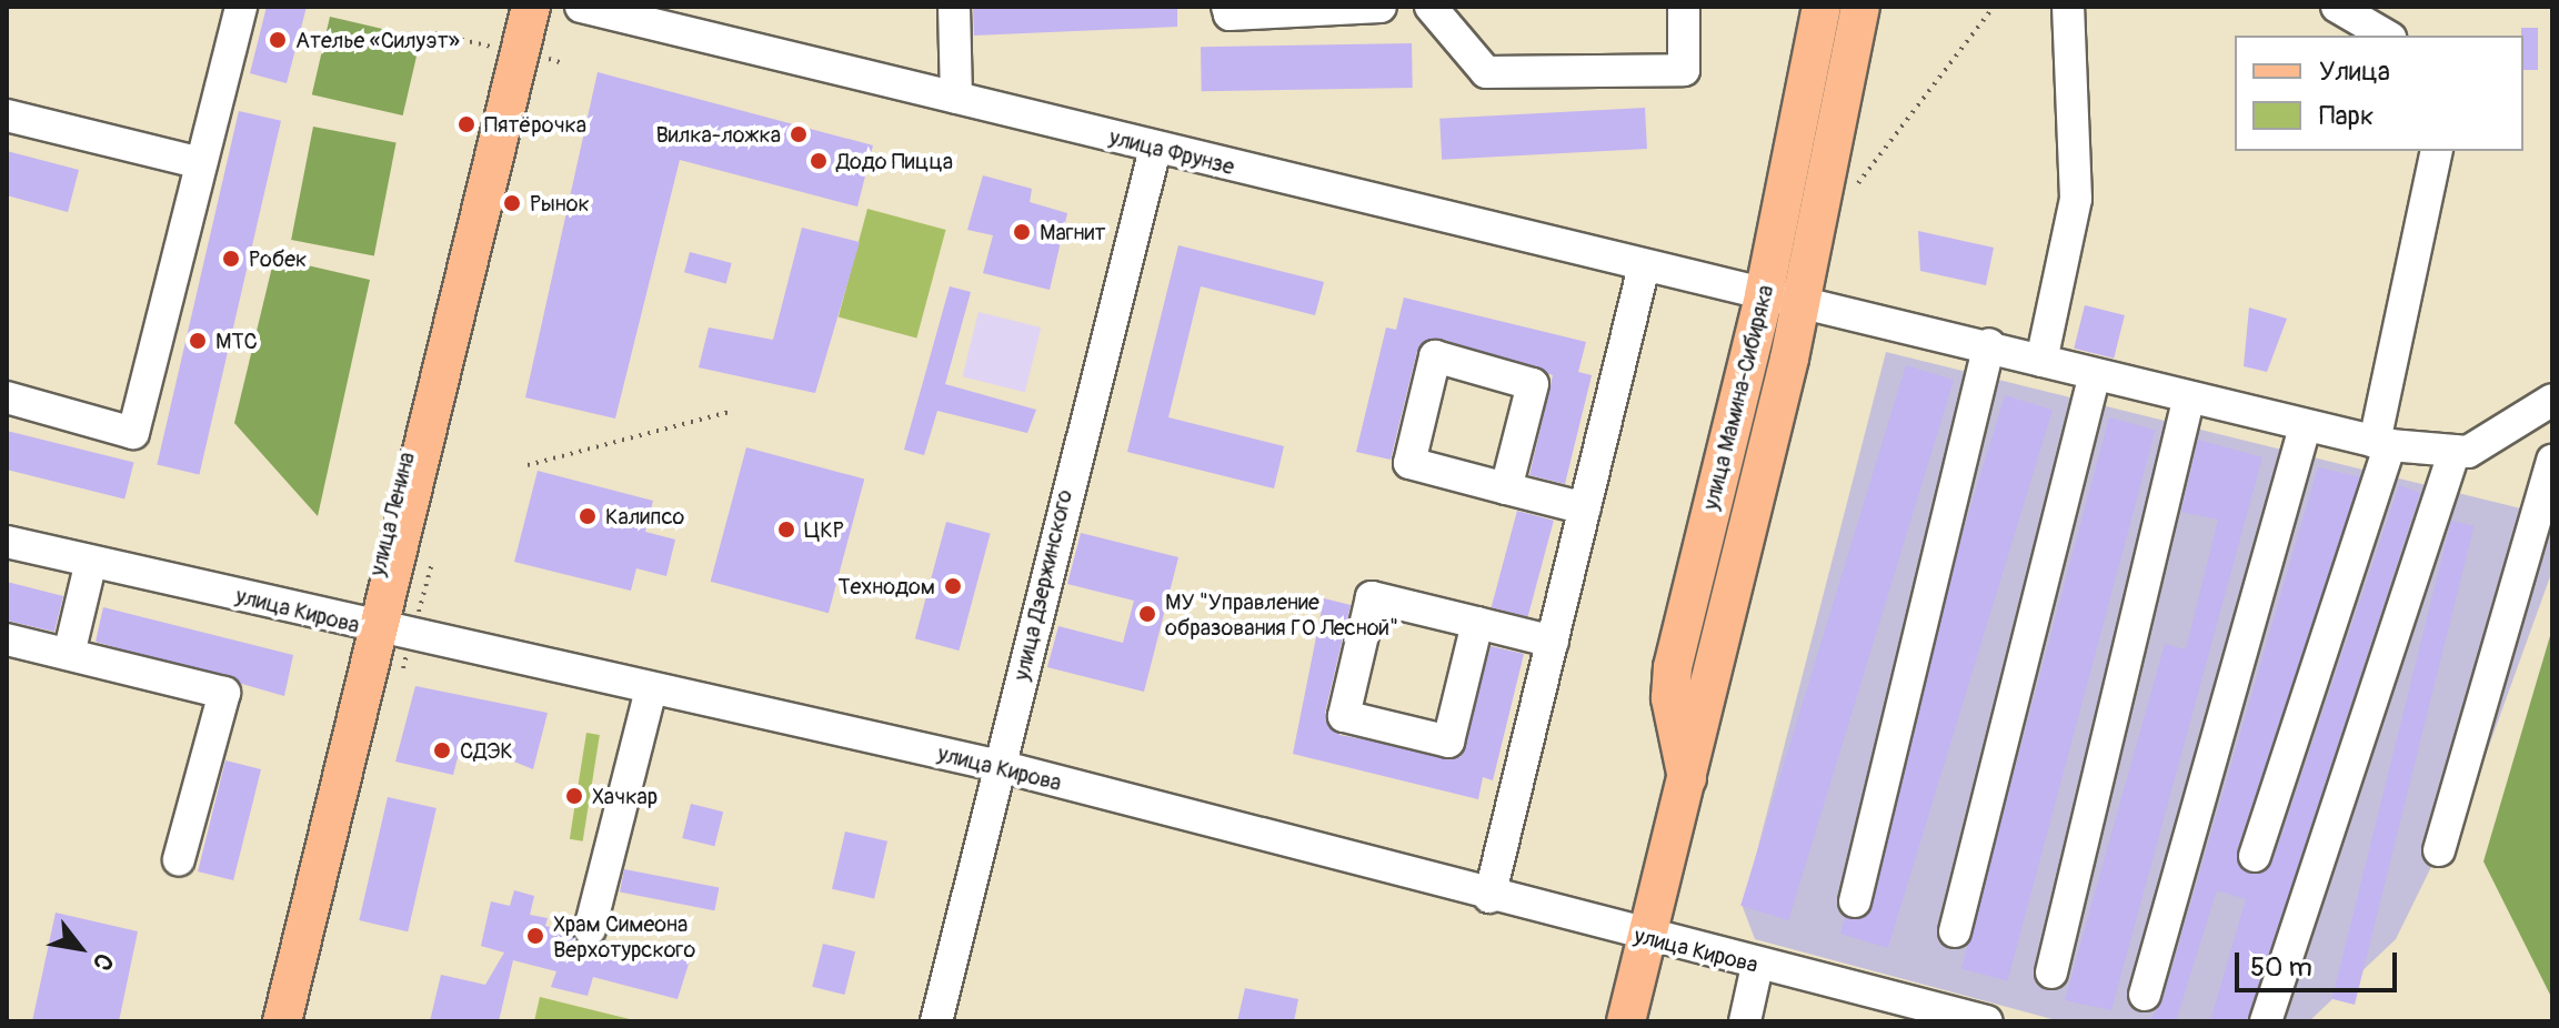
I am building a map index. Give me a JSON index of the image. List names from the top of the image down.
{
  "streets": {
    "main road": ["улица Мамина-Сибиряка", "улица Ленина"],
    "street": ["улица Фрунзе", "улица Дзержинского", "улица Кирова"]
  },
  "crossings": [
    ["улица Фрунзе", "улица Мамина-Сибиряка"],
    ["улица Фрунзе", "улица Дзержинского"],
    ["улица Мамина-Сибиряка", "улица Кирова"],
    ["улица Ленина", "улица Кирова"],
    ["улица Дзержинского", "улица Кирова"]
  ],
  "places": [
    "Ателье «Силуэт»",
    "Пятёрочка",
    "Вилка-ложка",
    "Додо Пицца",
    "Рынок",
    "Магнит",
    "Робек",
    "МТС",
    "Калипсо",
    "ЦКР",
    "Технодом",
    "МУ \"Управление образования ГО Лесной\"",
    "СДЭК",
    "Хачкар",
    "Храм Симеона Верхотурского"
  ],
  "legend": ["Улица", "Парк"],
  "scale_bar": "50 m",
  "north": "bottom right"
}
